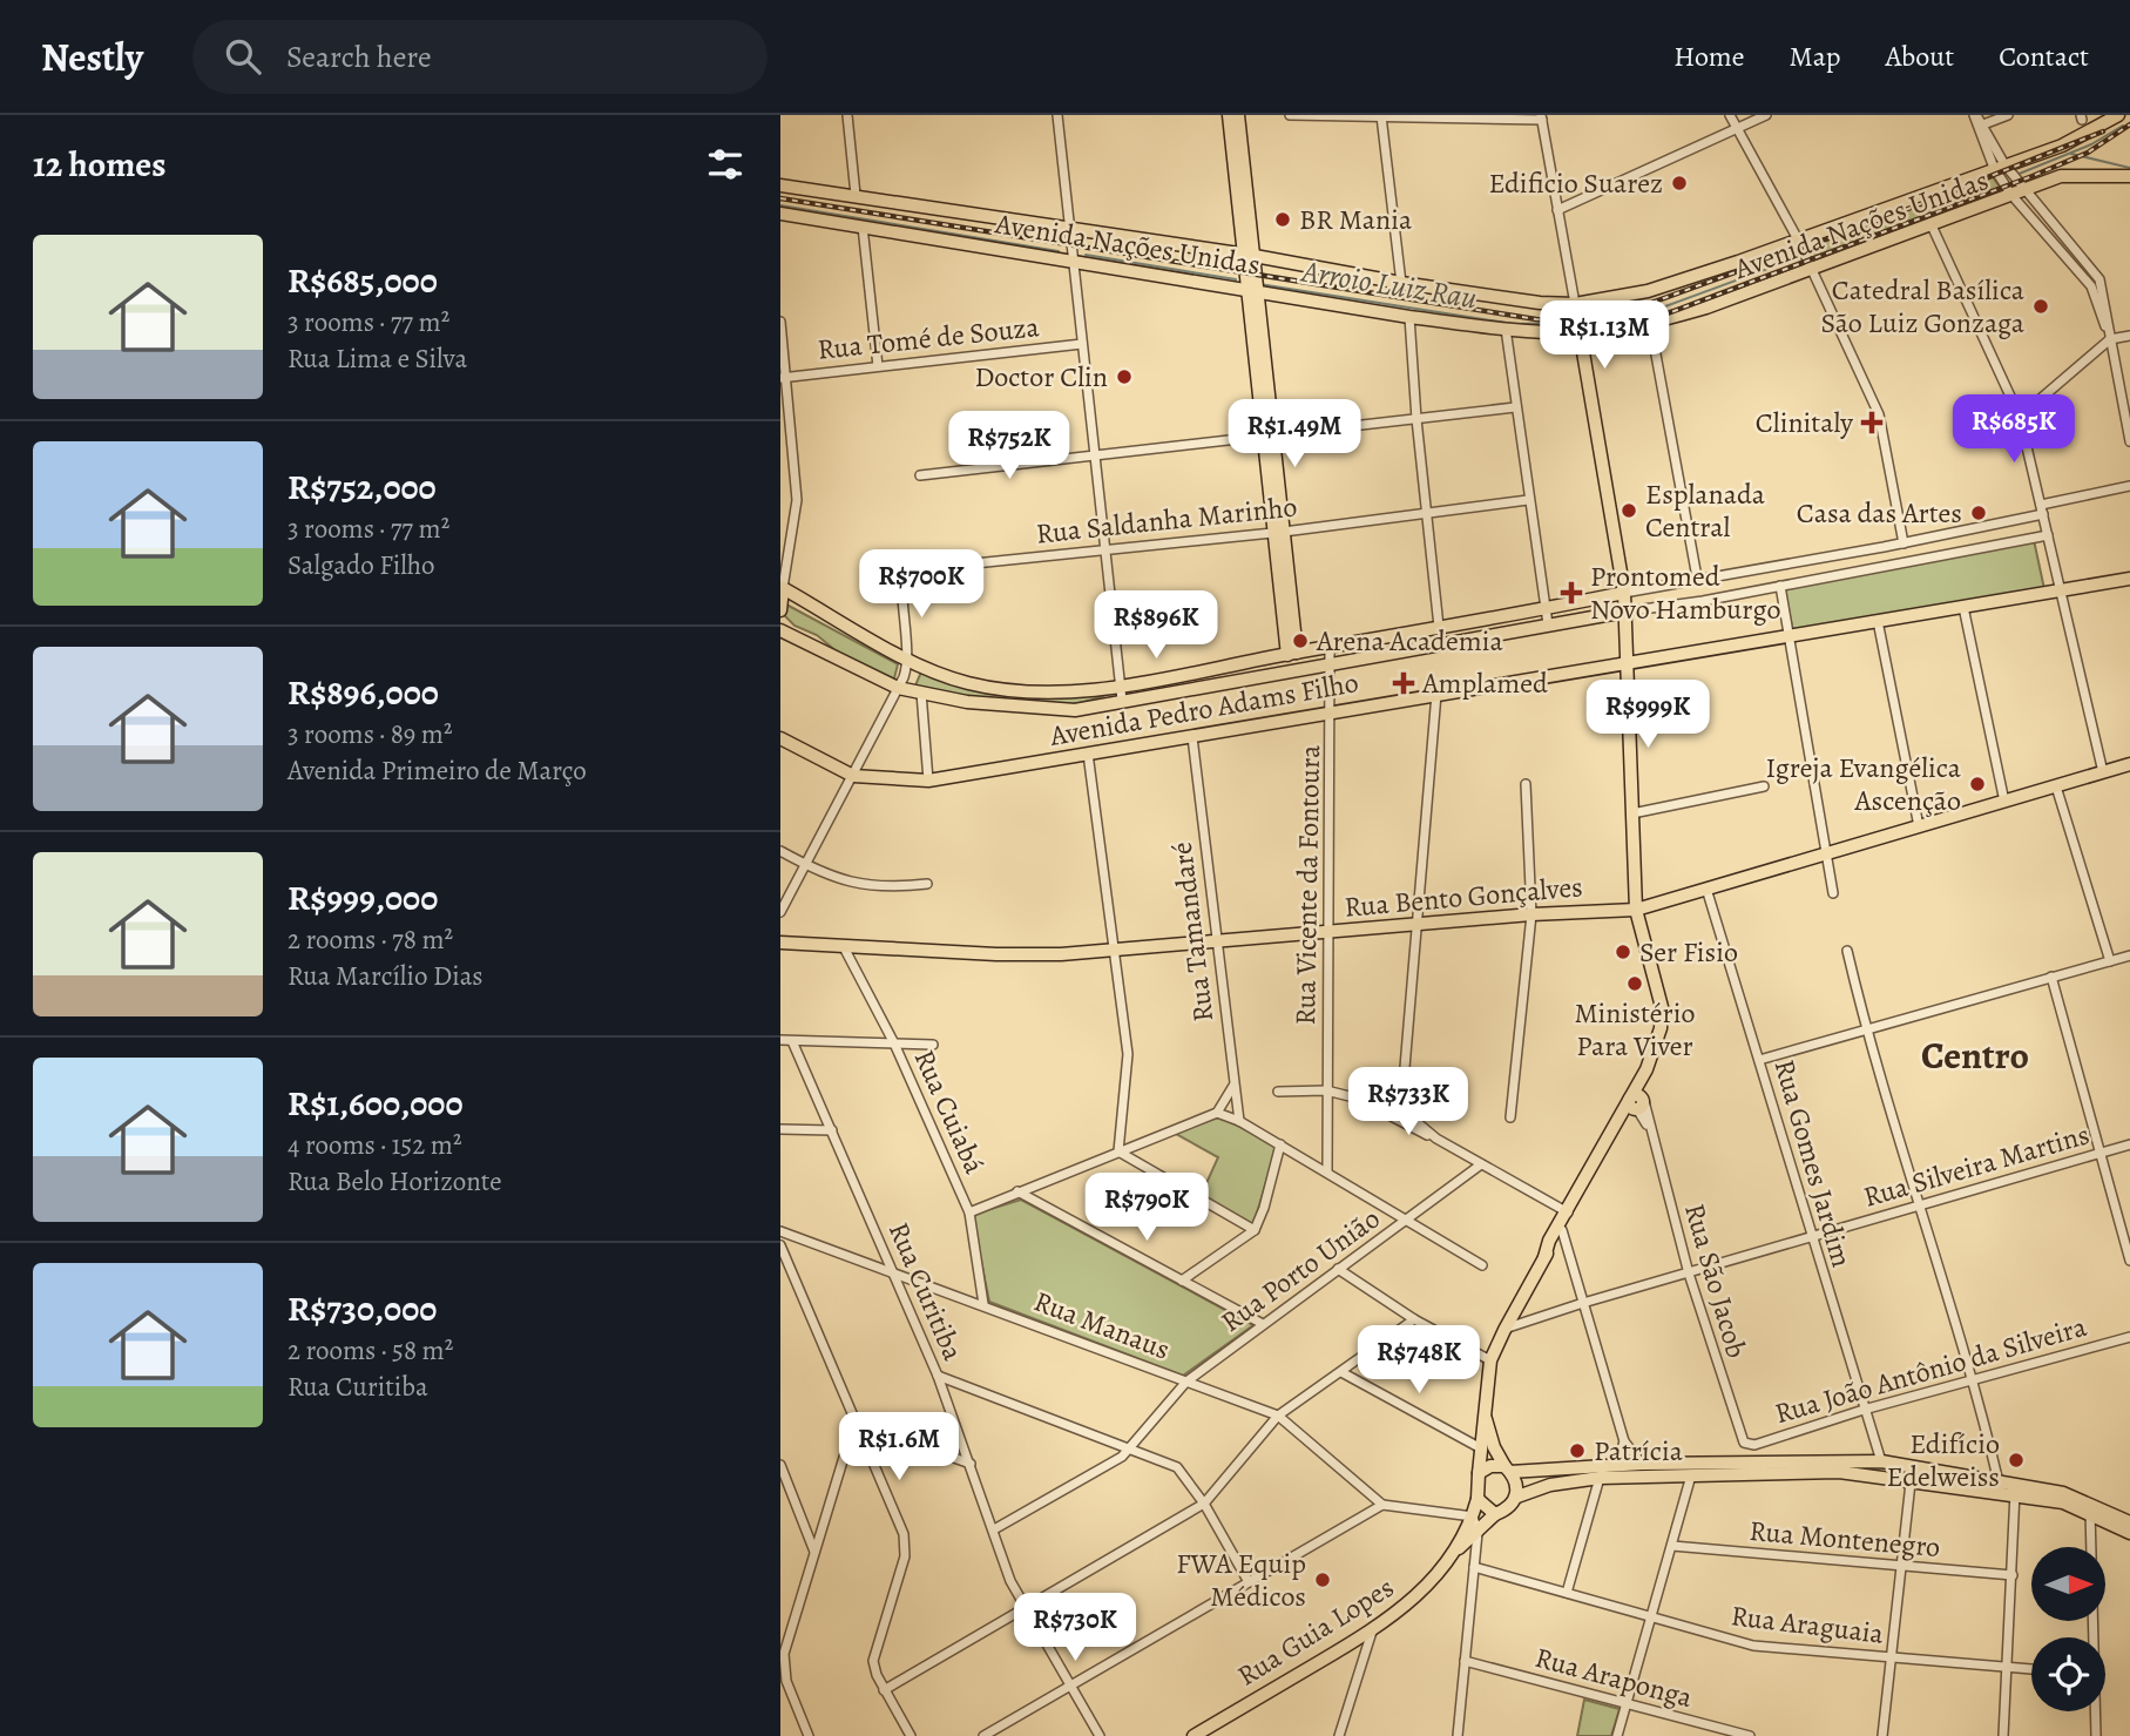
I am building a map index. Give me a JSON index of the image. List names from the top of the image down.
{
  "streets": {
    "main road": [
      "Avenida Nações Unidas",
      "Avenida Pedro Adams Filho",
      "Rua Bento Gonçalves",
      "Rua Guia Lopes"
    ],
    "street": [
      "Rua Tomé de Souza",
      "Rua Saldanha Marinho",
      "Rua Vicente da Fontoura",
      "Rua Tamandaré",
      "Rua Cuiabá",
      "Rua Gomes Jardim",
      "Rua Silveira Martins",
      "Rua Porto União",
      "Rua São Jacob",
      "Rua Curitiba",
      "Rua Manaus",
      "Rua João Antônio da Silveira",
      "Rua Montenegro",
      "Rua Araguaia",
      "Rua Araponga"
    ]
  },
  "crossings": [
    ["Avenida Pedro Adams Filho", "Rua Vicente da Fontoura"],
    ["Avenida Pedro Adams Filho", "Rua Tamandaré"],
    ["Rua Vicente da Fontoura", "Rua Bento Gonçalves"],
    ["Rua Bento Gonçalves", "Rua Tamandaré"],
    ["Rua Bento Gonçalves", "Rua Cuiabá"],
    ["Rua Bento Gonçalves", "Rua Gomes Jardim"],
    ["Rua Cuiabá", "Rua Manaus"],
    ["Rua Gomes Jardim", "Rua Silveira Martins"],
    ["Rua Gomes Jardim", "Rua João Antônio da Silveira"],
    ["Rua Silveira Martins", "Rua São Jacob"],
    ["Rua Porto União", "Rua Curitiba"],
    ["Rua Porto União", "Rua Manaus"],
    ["Rua São Jacob", "Rua João Antônio da Silveira"],
    ["Rua Curitiba", "Rua Manaus"]
  ],
  "districts": ["Centro"],
  "water": ["Arroio Luiz Rau"],
  "places": {
    "other": [
      "Edificio Suarez",
      "BR Mania",
      "Catedral Basílica São Luiz Gonzaga",
      "Doctor Clin",
      "Esplanada Central",
      "Casa das Artes",
      "Arena Academia",
      "Igreja Evangélica Ascenção",
      "Ser Fisio",
      "Ministério Para Viver",
      "Patrícia",
      "Edifício Edelweiss",
      "FWA Equip Médicos"
    ],
    "health": ["Clinitaly", "Prontomed Novo Hamburgo", "Amplamed"]
  },
  "north": "right",
  "page": {
    "header": "Nestly",
    "search": "Search here",
    "nav": [
      "Home",
      "Map",
      "About",
      "Contact"
    ],
    "heading": "12 homes",
    "list": [
      {
        "name": "R$685,000",
        "note": "3 rooms · 77 m² · Rua Lima e Silva"
      },
      {
        "name": "R$752,000",
        "note": "3 rooms · 77 m² · Salgado Filho"
      },
      {
        "name": "R$896,000",
        "note": "3 rooms · 89 m² · Avenida Primeiro de Março"
      },
      {
        "name": "R$999,000",
        "note": "2 rooms · 78 m² · Rua Marcílio Dias"
      },
      {
        "name": "R$1,600,000",
        "note": "4 rooms · 152 m² · Rua Belo Horizonte"
      },
      {
        "name": "R$730,000",
        "note": "2 rooms · 58 m² · Rua Curitiba"
      }
    ],
    "price": [
      "R$1.13M",
      "R$685K",
      "R$1.49M",
      "R$752K",
      "R$700K",
      "R$896K",
      "R$999K",
      "R$733K",
      "R$790K",
      "R$748K",
      "R$1.6M",
      "R$730K"
    ]
  }
}
